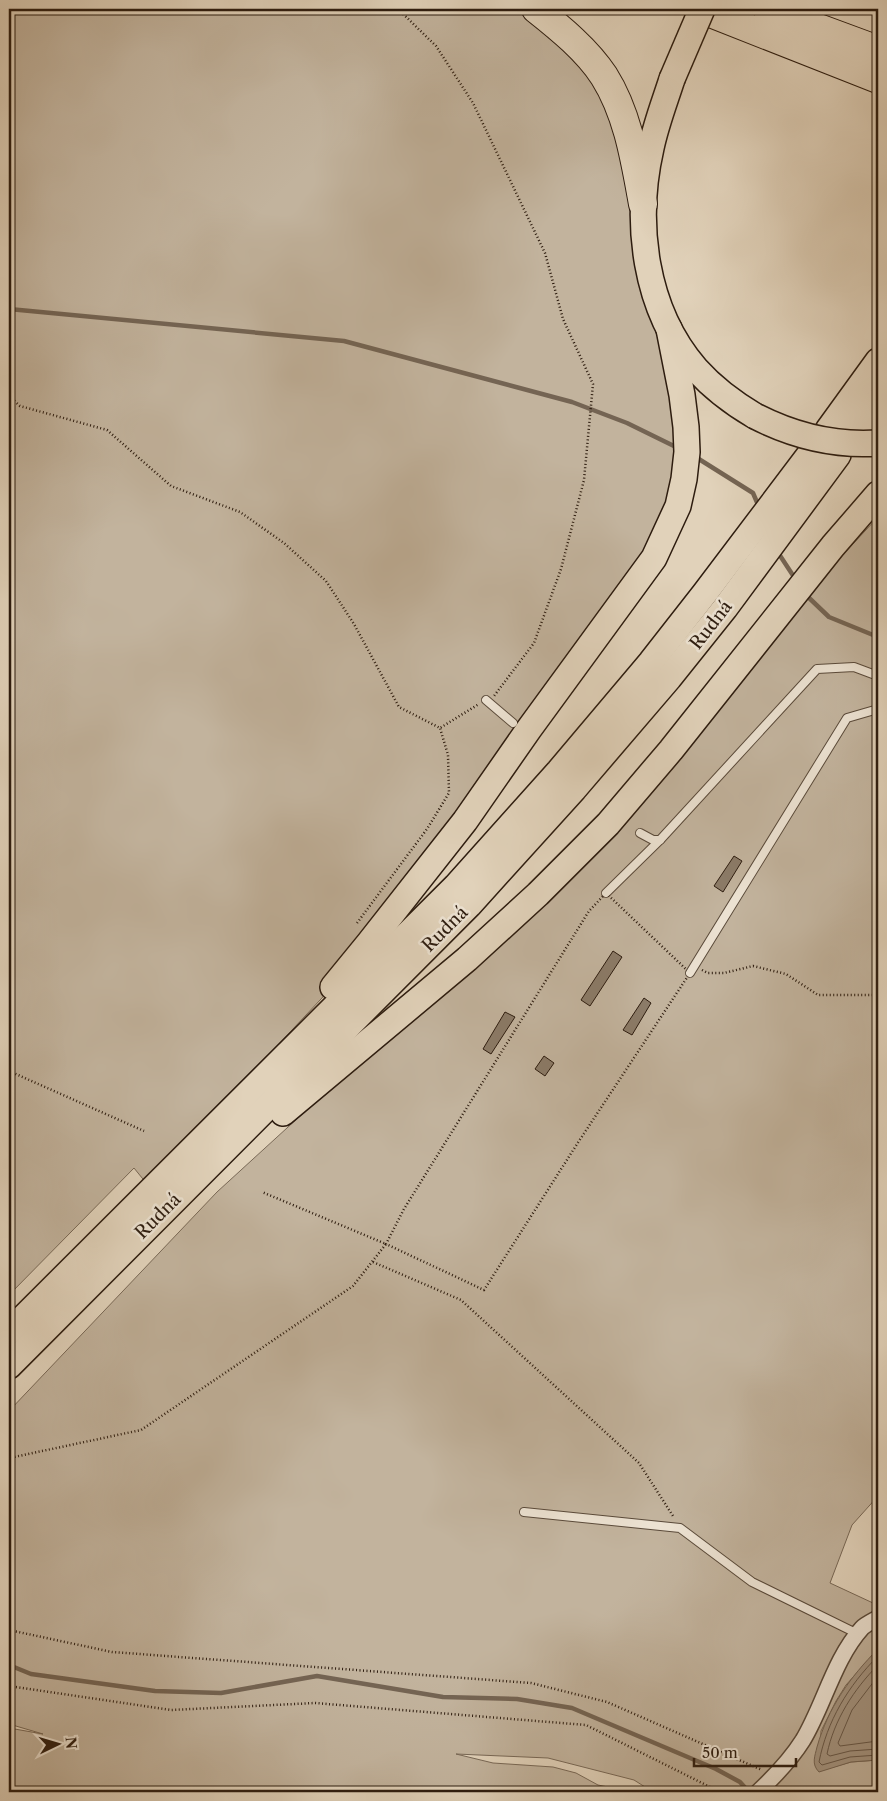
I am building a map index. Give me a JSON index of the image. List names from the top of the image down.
{
  "streets": {
    "highway": ["Rudná"]
  },
  "scale_bar": "50 m",
  "north": "right"
}
